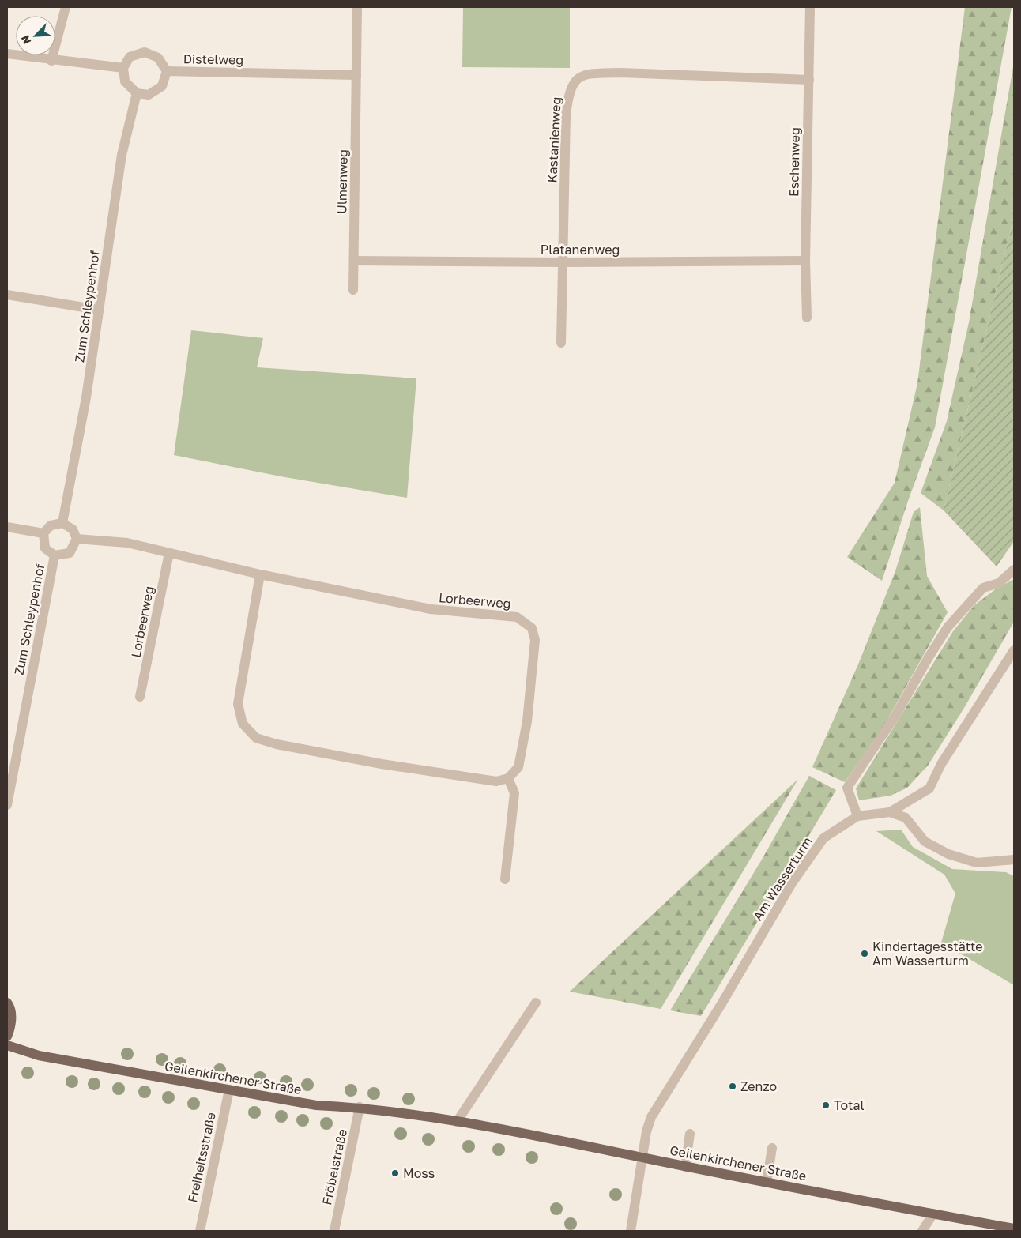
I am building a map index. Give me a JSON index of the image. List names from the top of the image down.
{
  "streets": {
    "main road": ["Geilenkirchener Straße"],
    "street": [
      "Distelweg",
      "Kastanienweg",
      "Eschenweg",
      "Ulmenweg",
      "Platanenweg",
      "Zum Schleypenhof",
      "Lorbeerweg",
      "Am Wasserturm",
      "Freiheitsstraße",
      "Fröbelstraße"
    ]
  },
  "crossings": [
    ["Distelweg", "Ulmenweg"],
    ["Distelweg", "Zum Schleypenhof"],
    ["Kastanienweg", "Eschenweg"],
    ["Kastanienweg", "Platanenweg"],
    ["Eschenweg", "Platanenweg"],
    ["Ulmenweg", "Platanenweg"],
    ["Zum Schleypenhof", "Lorbeerweg"],
    ["Am Wasserturm", "Geilenkirchener Straße"],
    ["Geilenkirchener Straße", "Freiheitsstraße"],
    ["Geilenkirchener Straße", "Fröbelstraße"]
  ],
  "places": [
    "Kindertagesstätte Am Wasserturm",
    "Zenzo",
    "Total",
    "Moss"
  ],
  "north": "bottom left"
}
